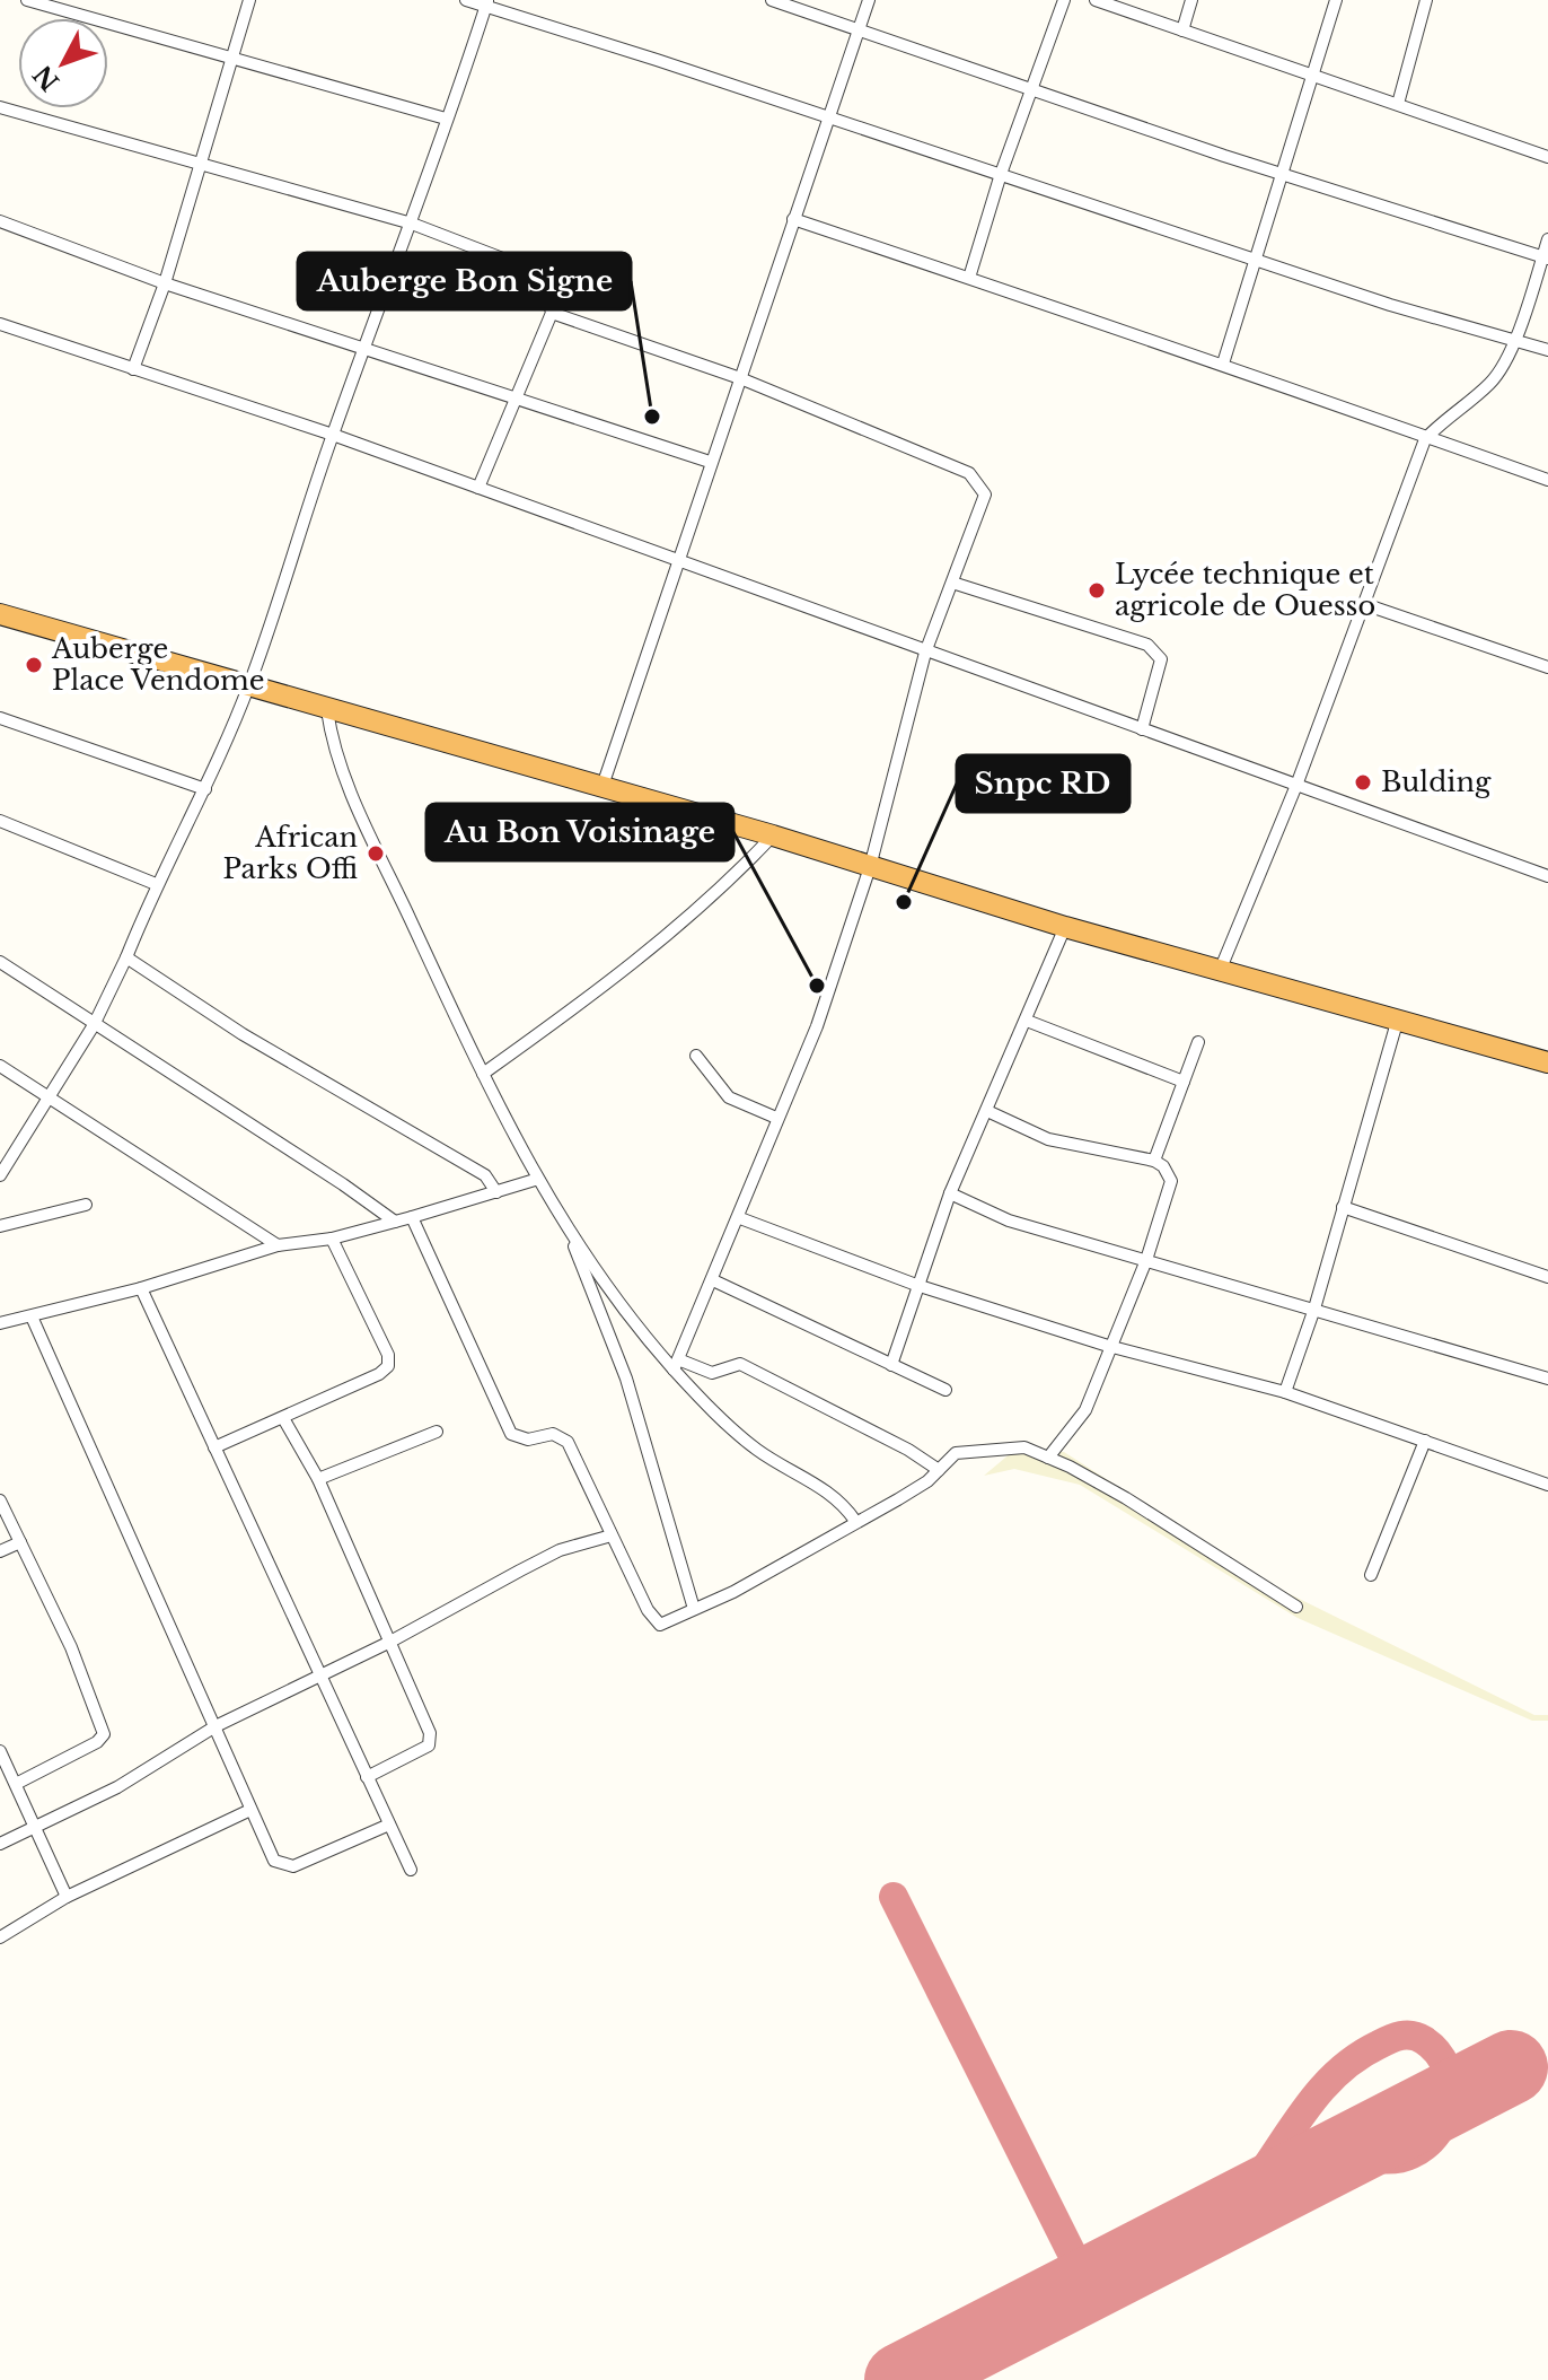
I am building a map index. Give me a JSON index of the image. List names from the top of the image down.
{
  "places": [
    "Auberge Bon Signe",
    "Lycée technique et agricole de Ouesso",
    "Auberge Place Vendome",
    "Bulding",
    "African Parks Offi",
    "Snpc RD",
    "Au Bon Voisinage"
  ],
  "north": "bottom left"
}
